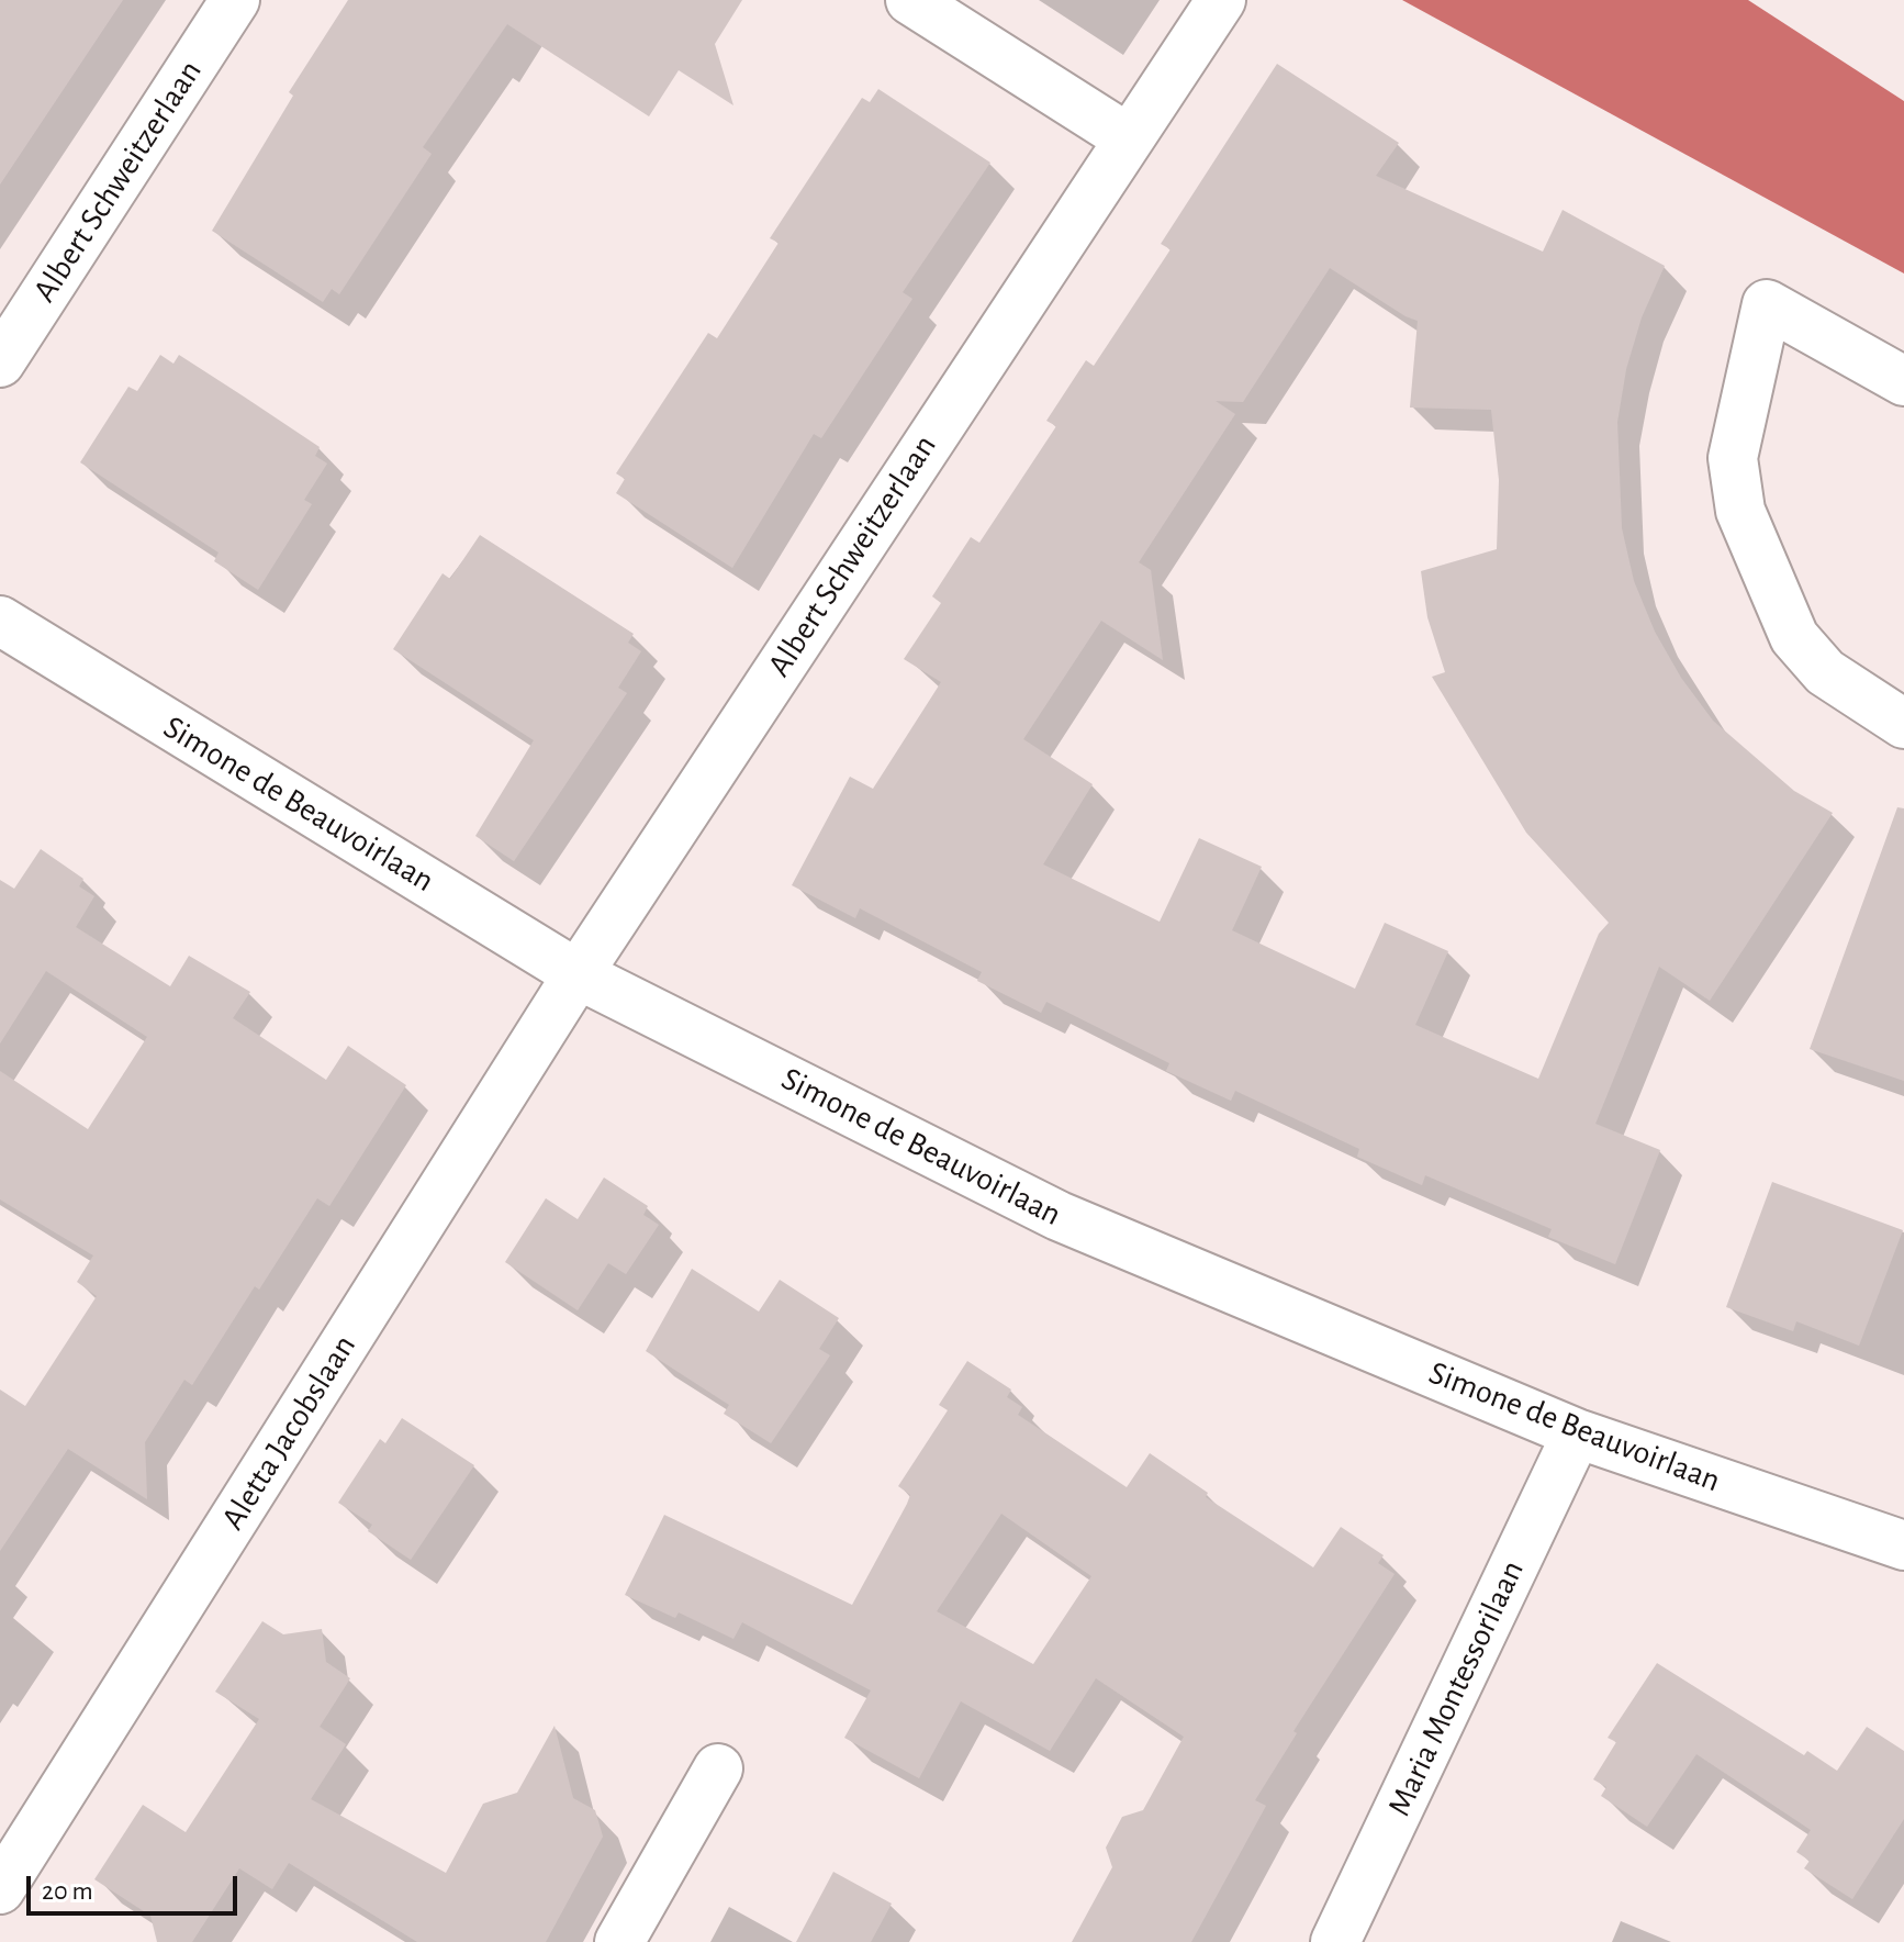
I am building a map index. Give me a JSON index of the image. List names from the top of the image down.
{
  "streets": {
    "street": [
      "Albert Schweitzerlaan",
      "Simone de Beauvoirlaan",
      "Aletta Jacobslaan",
      "Maria Montessorilaan"
    ]
  },
  "crossings": [
    ["Albert Schweitzerlaan", "Simone de Beauvoirlaan"],
    ["Albert Schweitzerlaan", "Aletta Jacobslaan"],
    ["Simone de Beauvoirlaan", "Aletta Jacobslaan"],
    ["Simone de Beauvoirlaan", "Maria Montessorilaan"]
  ],
  "scale_bar": "20 m"
}
